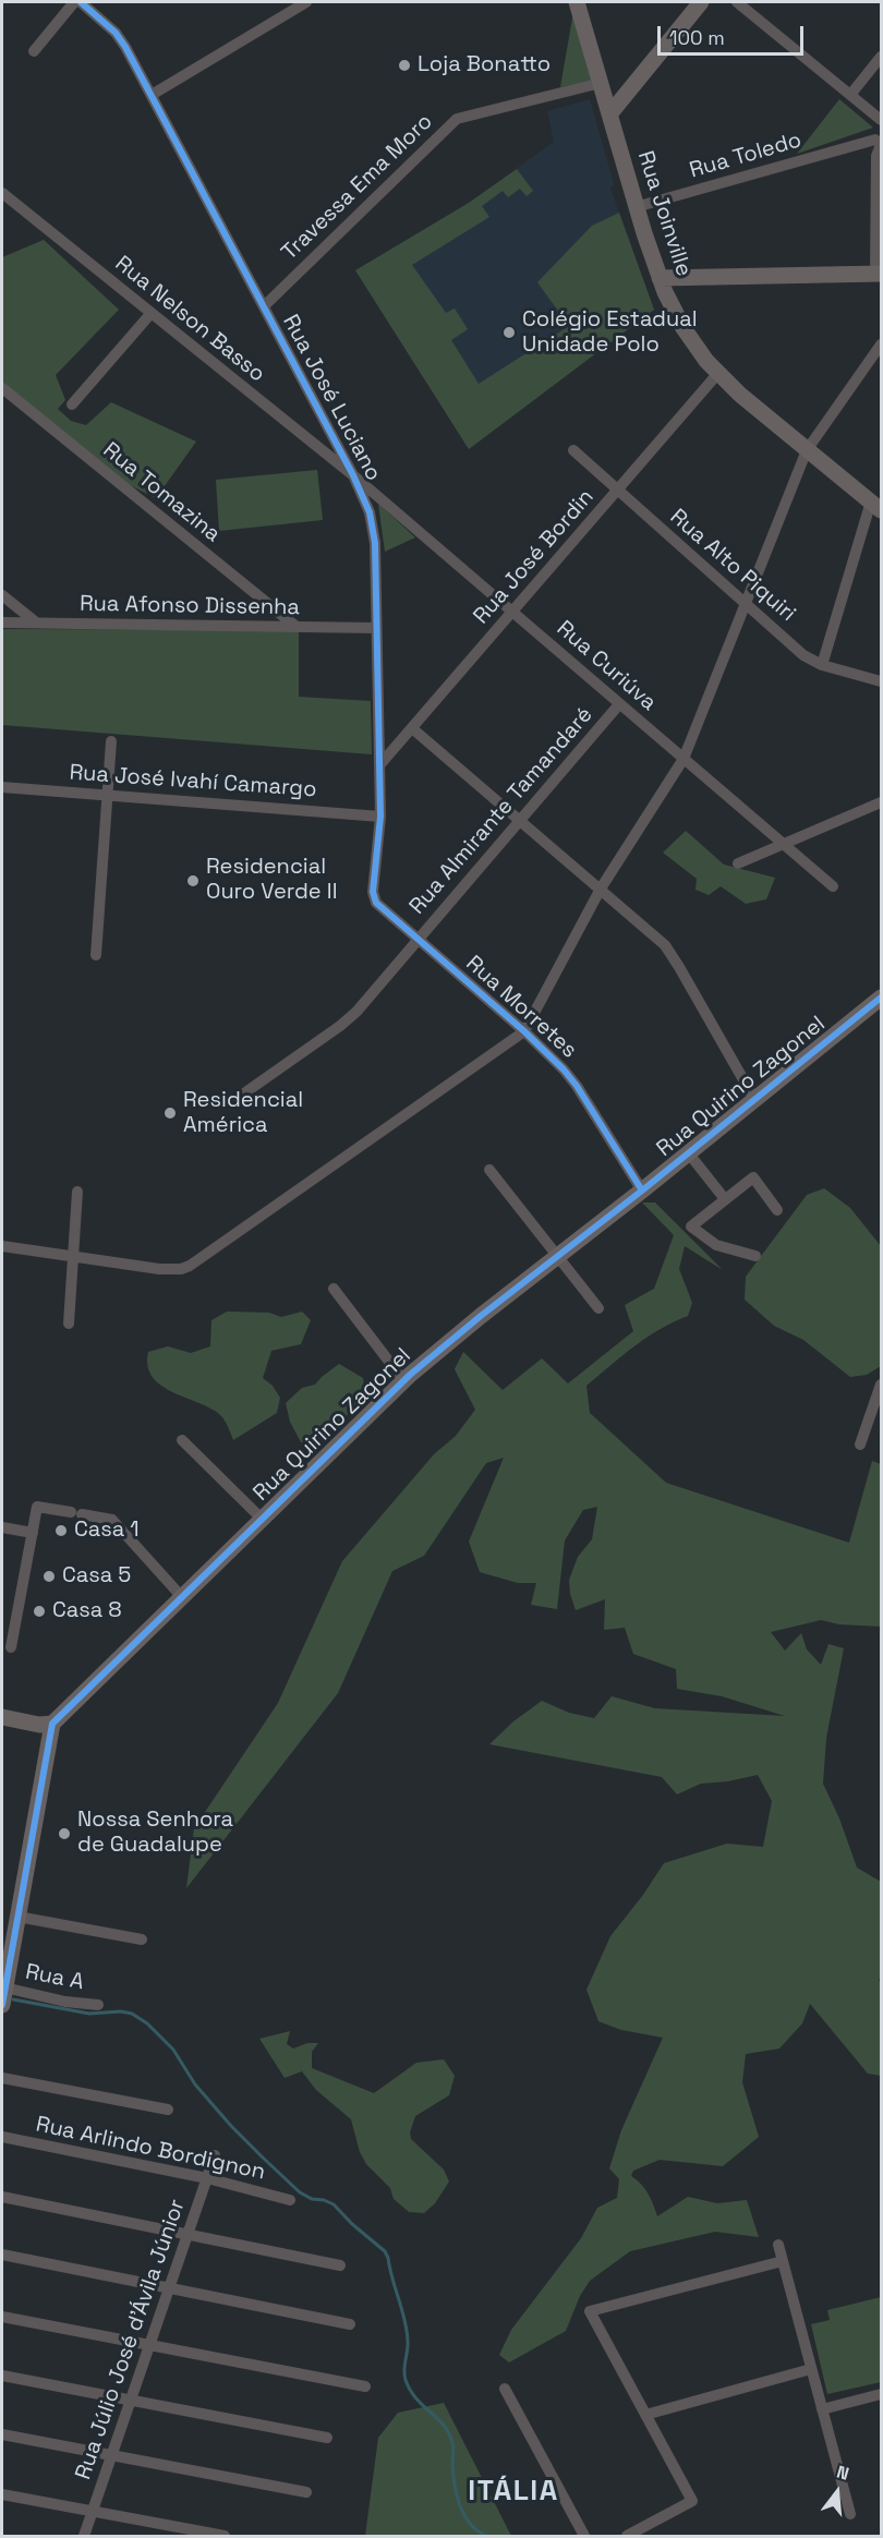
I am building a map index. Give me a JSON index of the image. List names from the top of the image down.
{
  "streets": {
    "street": [
      "Rua Toledo",
      "Travessa Ema Moro",
      "Rua Joinville",
      "Rua Nelson Basso",
      "Rua José Luciano",
      "Rua Tomazina",
      "Rua José Bordin",
      "Rua Alto Piquiri",
      "Rua Afonso Dissenha",
      "Rua Curiúva",
      "Rua José Ivahí Camargo",
      "Rua Almirante Tamandaré",
      "Rua Morretes",
      "Rua Quirino Zagonel",
      "Rua A",
      "Rua Arlindo Bordignon",
      "Rua Júlio José d'Ávila Júnior"
    ]
  },
  "crossings": [
    ["Rua Toledo", "Rua Joinville"],
    ["Travessa Ema Moro", "Rua Joinville"],
    ["Travessa Ema Moro", "Rua José Luciano"],
    ["Rua Joinville", "Rua José Bordin"],
    ["Rua Nelson Basso", "Rua José Luciano"],
    ["Rua Nelson Basso", "Rua Curiúva"],
    ["Rua José Luciano", "Rua José Bordin"],
    ["Rua José Luciano", "Rua Afonso Dissenha"],
    ["Rua José Luciano", "Rua Curiúva"],
    ["Rua José Luciano", "Rua José Ivahí Camargo"],
    ["Rua José Luciano", "Rua Morretes"],
    ["Rua Tomazina", "Rua Afonso Dissenha"],
    ["Rua José Bordin", "Rua Alto Piquiri"],
    ["Rua José Bordin", "Rua Curiúva"],
    ["Rua Curiúva", "Rua Almirante Tamandaré"],
    ["Rua Almirante Tamandaré", "Rua Morretes"],
    ["Rua Morretes", "Rua Quirino Zagonel"],
    ["Rua Arlindo Bordignon", "Rua Júlio José d'Ávila Júnior"]
  ],
  "districts": ["ITÁLIA"],
  "places": [
    "Loja Bonatto",
    "Colégio Estadual Unidade Polo",
    "Residencial Ouro Verde II",
    "Residencial América",
    "Casa 1",
    "Casa 5",
    "Casa 8",
    "Nossa Senhora de Guadalupe"
  ],
  "scale_bar": "100 m",
  "north": "top"
}
